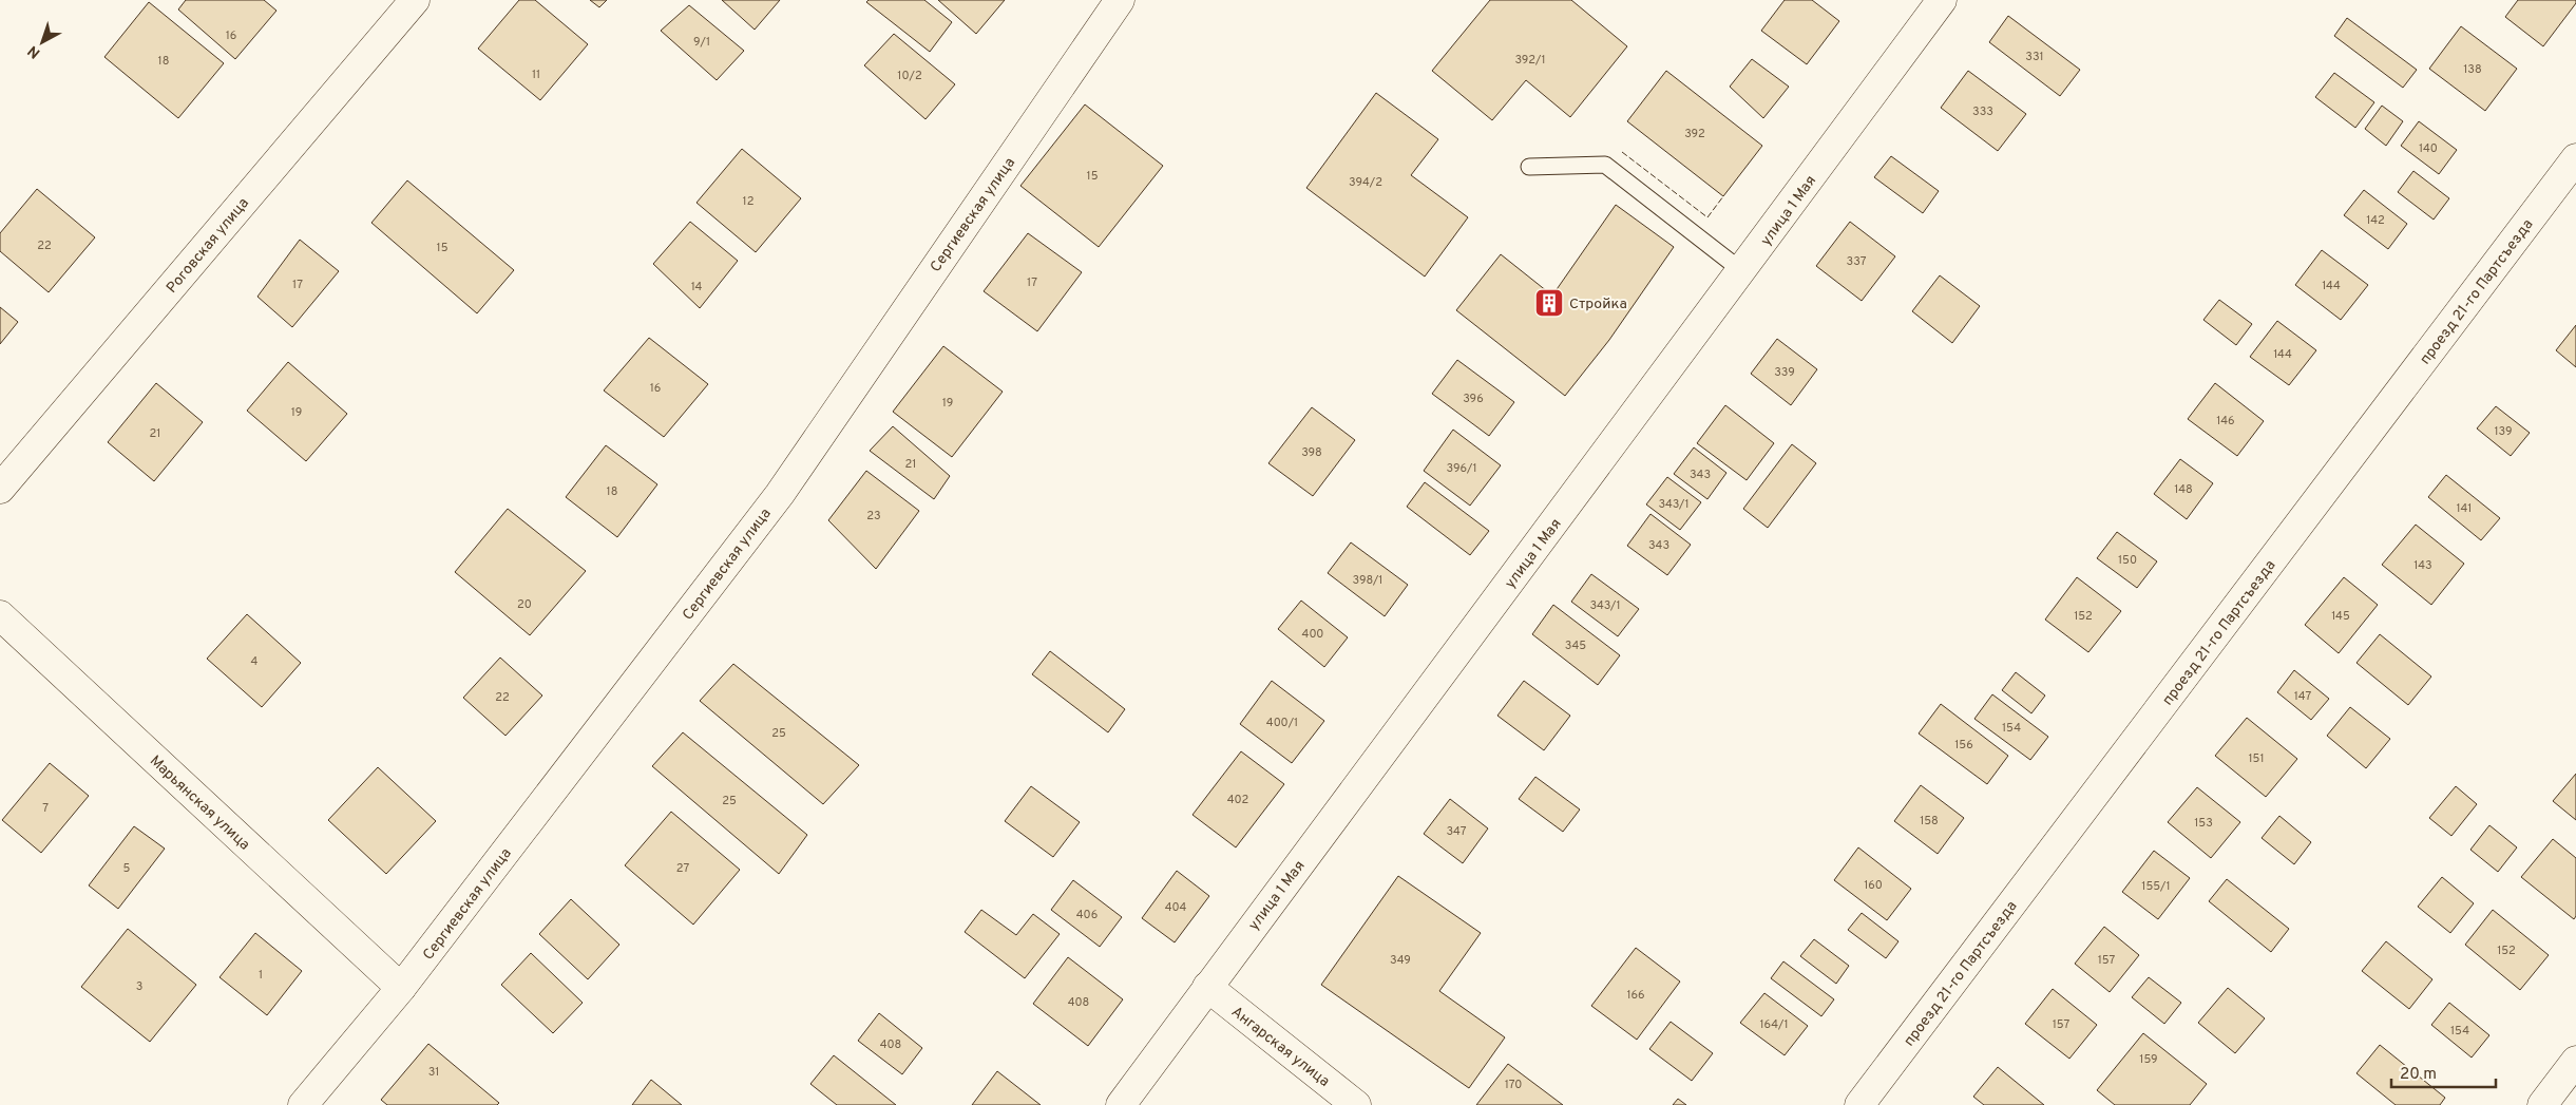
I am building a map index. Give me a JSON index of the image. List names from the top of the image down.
{
  "streets": {
    "street": [
      "улица 1 Мая",
      "Сергиевская улица",
      "Роговская улица",
      "проезд 21-го Партсъезда",
      "Марьянская улица",
      "Ангарская улица"
    ]
  },
  "crossings": [
    ["улица 1 Мая", "Ангарская улица"],
    ["Сергиевская улица", "Марьянская улица"]
  ],
  "places": {
    "building": ["Стройка"]
  },
  "house_numbers": [
    "16",
    "9/1",
    "331",
    "392/1",
    "18",
    "138",
    "11",
    "10/2",
    "333",
    "392",
    "140",
    "15",
    "394/2",
    "12",
    "142",
    "22",
    "15",
    "337",
    "17",
    "17",
    "144",
    "14",
    "144",
    "339",
    "16",
    "396",
    "19",
    "19",
    "146",
    "139",
    "21",
    "398",
    "21",
    "396/1",
    "343",
    "148",
    "18",
    "343/1",
    "141",
    "23",
    "343",
    "150",
    "143",
    "398/1",
    "20",
    "343/1",
    "152",
    "145",
    "400",
    "345",
    "4",
    "147",
    "22",
    "400/1",
    "154",
    "25",
    "156",
    "151",
    "402",
    "25",
    "7",
    "158",
    "153",
    "347",
    "5",
    "27",
    "160",
    "155/1",
    "404",
    "406",
    "152",
    "349",
    "157",
    "1",
    "3",
    "166",
    "408",
    "164/1",
    "157",
    "154",
    "408",
    "159",
    "31",
    "170"
  ],
  "scale_bar": "20 m",
  "north": "bottom left"
}
